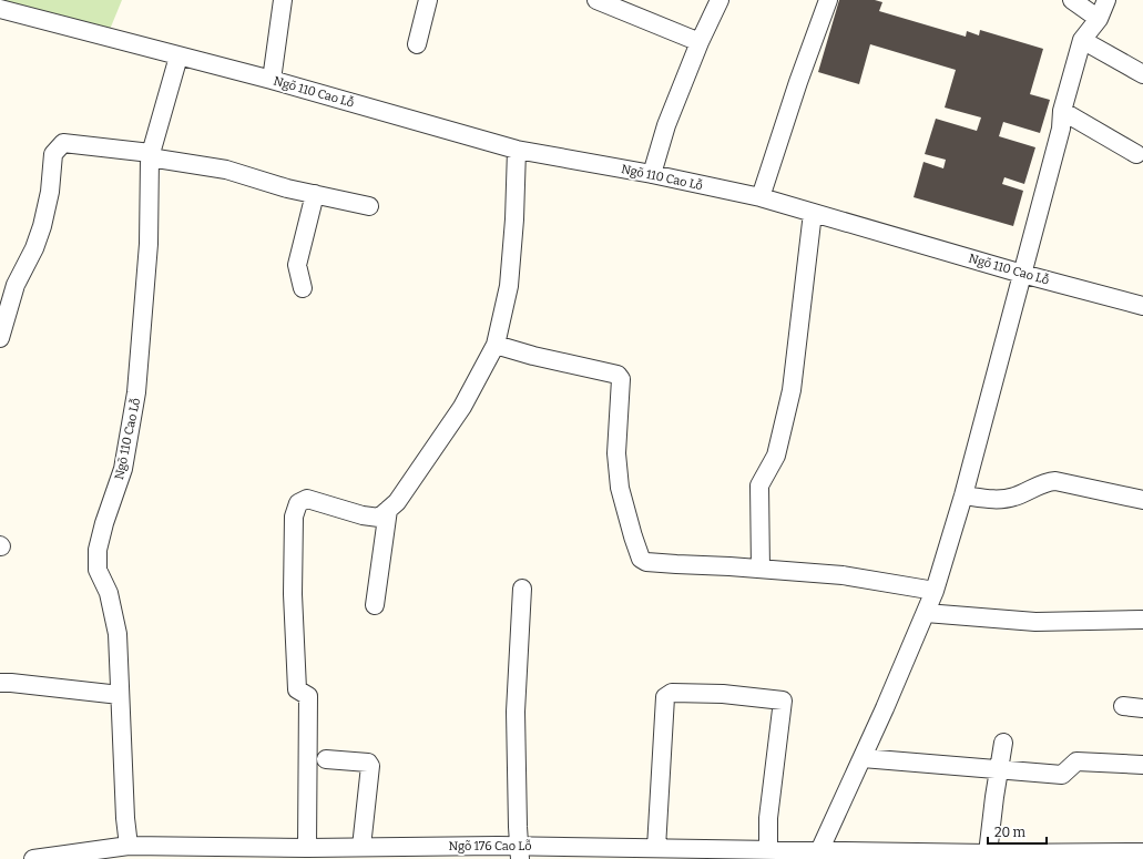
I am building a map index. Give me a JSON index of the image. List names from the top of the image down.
{
  "streets": {
    "street": ["Ngõ 110 Cao Lỗ", "Ngõ 176 Cao Lỗ"]
  },
  "crossings": [
    ["Ngõ 110 Cao Lỗ", "Ngõ 176 Cao Lỗ"]
  ],
  "scale_bar": "20 m"
}
